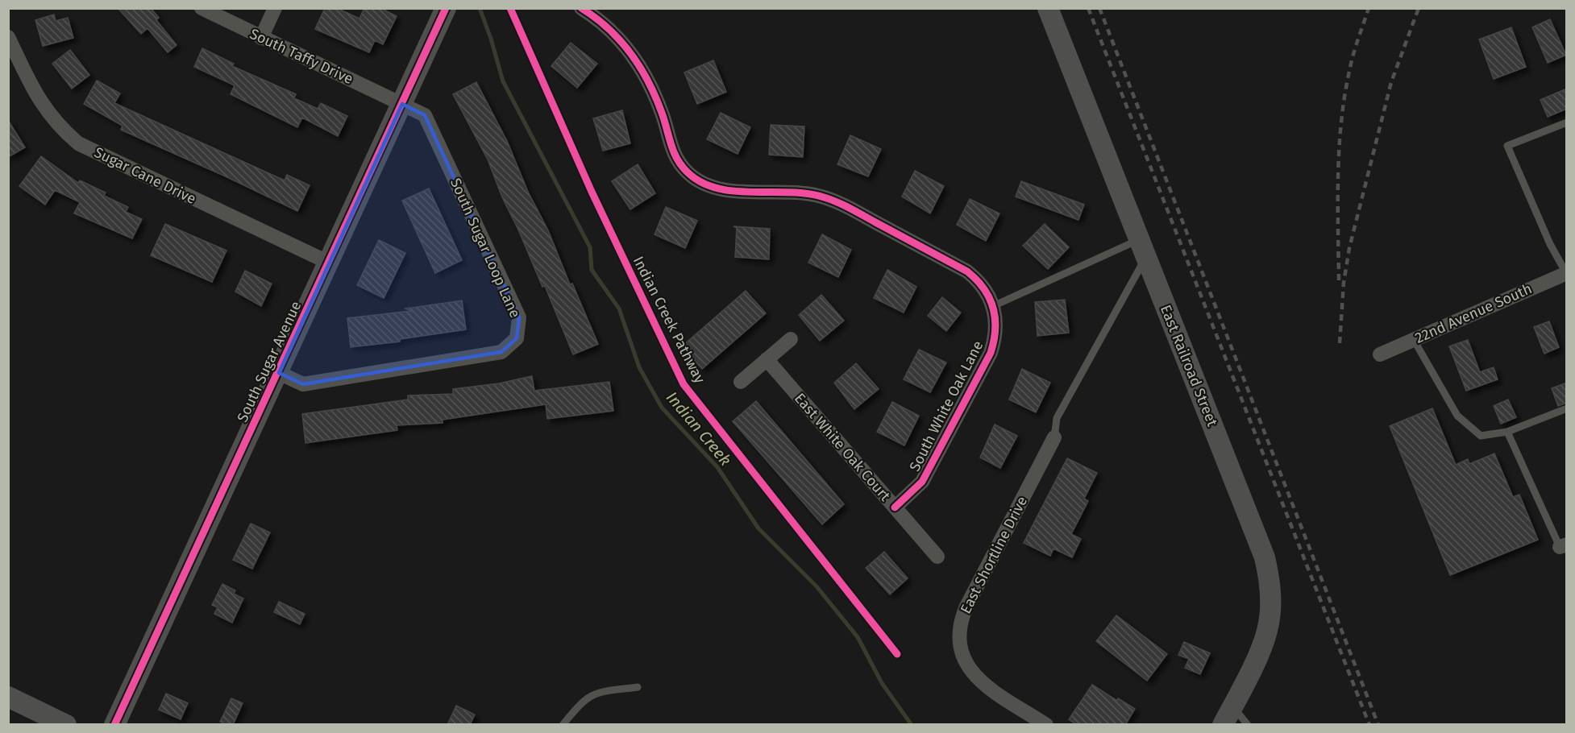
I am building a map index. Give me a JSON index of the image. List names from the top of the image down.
{
  "streets": {
    "street": [
      "South Taffy Drive",
      "Sugar Cane Drive",
      "South Sugar Loop Lane",
      "22nd Avenue South",
      "South Sugar Avenue",
      "East Railroad Street",
      "South White Oak Lane",
      "East White Oak Court",
      "East Shortline Drive"
    ],
    "cycle path": ["Indian Creek Pathway"]
  },
  "crossings": [
    ["South Taffy Drive", "South Sugar Loop Lane"],
    ["South Taffy Drive", "South Sugar Avenue"],
    ["Sugar Cane Drive", "South Sugar Avenue"],
    ["South Sugar Loop Lane", "South Sugar Avenue"],
    ["South White Oak Lane", "East White Oak Court"]
  ],
  "water": ["Indian Creek"]
}
